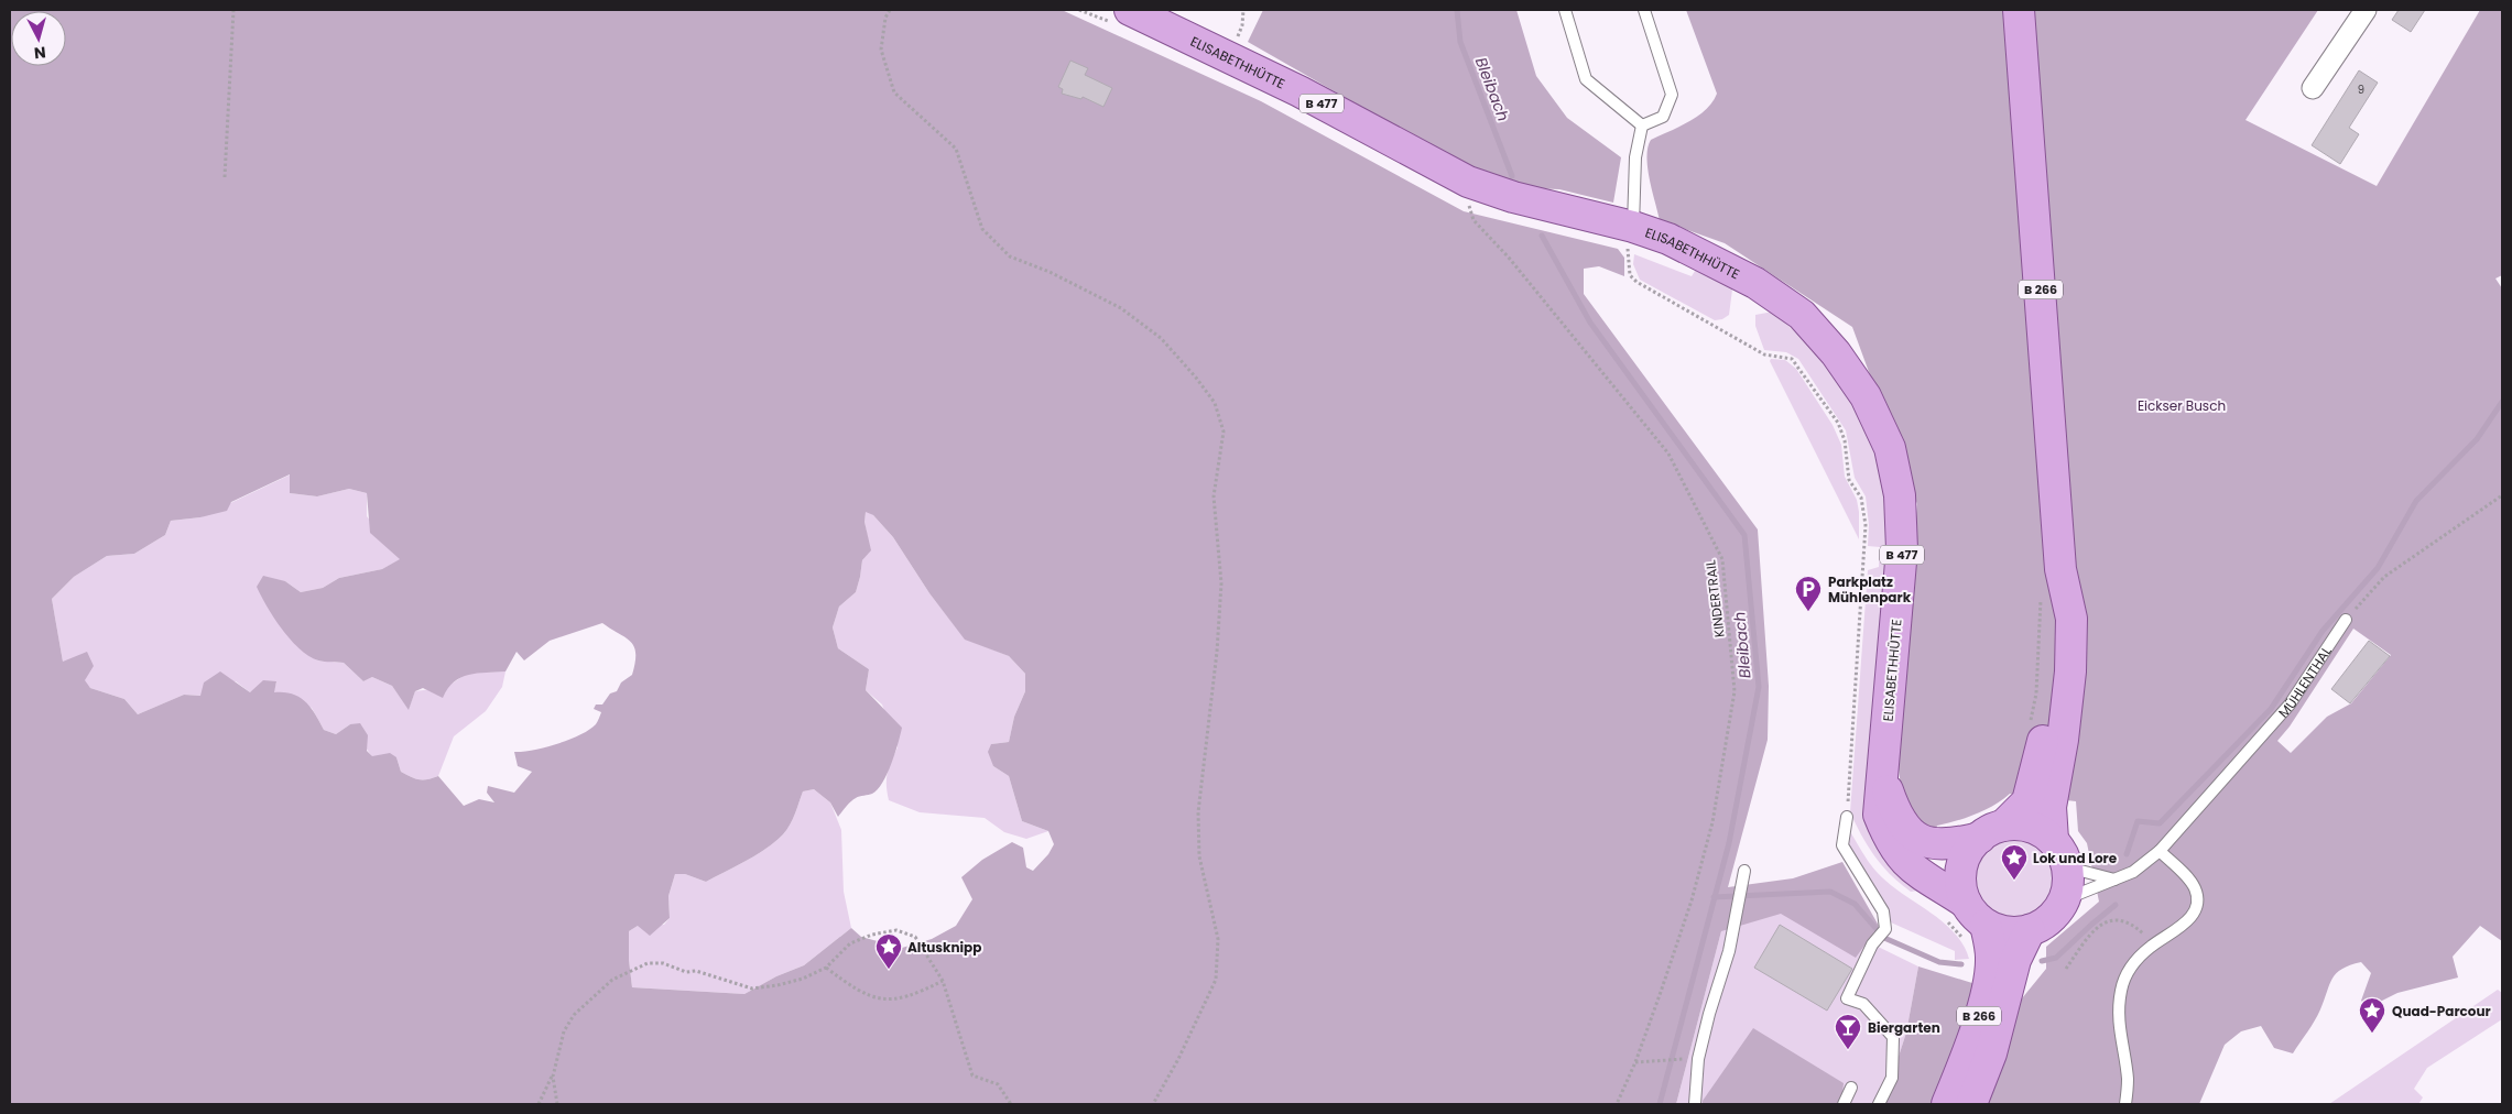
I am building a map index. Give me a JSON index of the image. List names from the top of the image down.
{
  "streets": {
    "main road": ["ELISABETHHÜTTE", "B 477", "B 266"],
    "lane": ["MÜHLENTHAL"],
    "path": ["KINDERTRAIL"]
  },
  "crossings": [
    ["ELISABETHHÜTTE", "B 477"],
    ["B 477", "B 266"],
    ["B 477", "MÜHLENTHAL"],
    ["B 266", "MÜHLENTHAL"]
  ],
  "water": ["Bleibach"],
  "parks": ["Eickser Busch"],
  "places": {
    "parking": ["Parkplatz Mühlenpark"],
    "place": ["Lok und Lore", "Altusknipp", "Quad-Parcour"],
    "bar": ["Biergarten"]
  },
  "house_numbers": ["9"],
  "north": "bottom"
}
